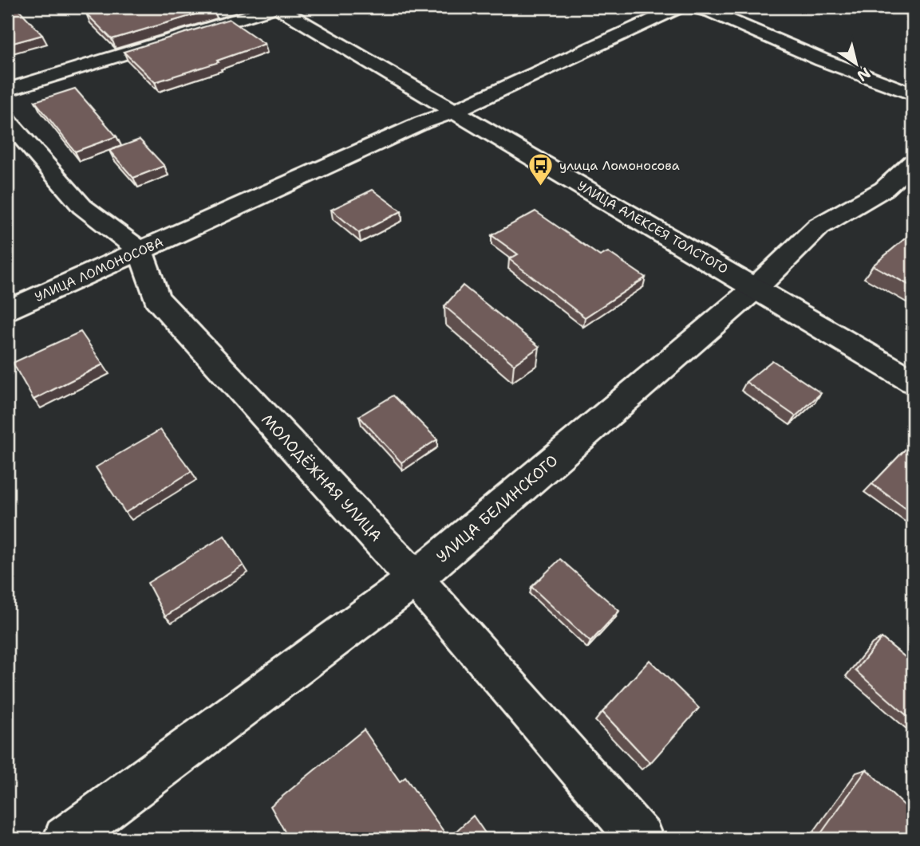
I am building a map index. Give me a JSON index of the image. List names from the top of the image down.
{
  "streets": {
    "street": [
      "УЛИЦА АЛЕКСЕЯ ТОЛСТОГО",
      "УЛИЦА ЛОМОНОСОВА",
      "МОЛОДЁЖНАЯ УЛИЦА",
      "УЛИЦА БЕЛИНСКОГО"
    ]
  },
  "crossings": [
    ["УЛИЦА АЛЕКСЕЯ ТОЛСТОГО", "УЛИЦА ЛОМОНОСОВА"],
    ["УЛИЦА АЛЕКСЕЯ ТОЛСТОГО", "УЛИЦА БЕЛИНСКОГО"],
    ["УЛИЦА ЛОМОНОСОВА", "МОЛОДЁЖНАЯ УЛИЦА"],
    ["МОЛОДЁЖНАЯ УЛИЦА", "УЛИЦА БЕЛИНСКОГО"]
  ],
  "places": {
    "bus stop": ["улица Ломоносова"]
  },
  "north": "bottom right"
}
